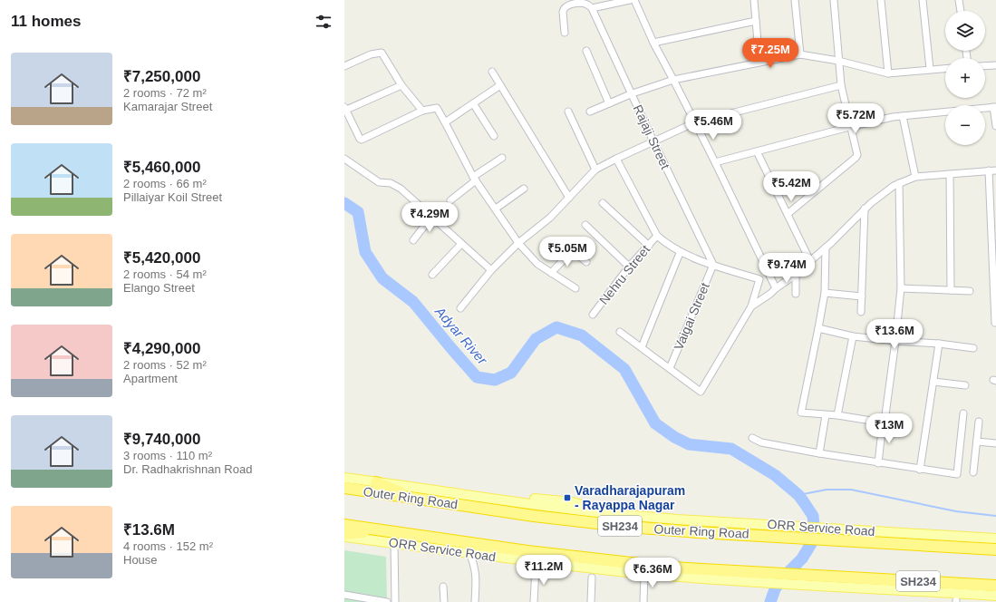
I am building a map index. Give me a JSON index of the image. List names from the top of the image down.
{
  "streets": {
    "highway": ["Outer Ring Road", "SH234"],
    "main road": ["ORR Service Road"],
    "street": ["Rajaji Street", "Nehru Street", "Vaigai Street"]
  },
  "crossings": [
    ["Rajaji Street", "Vaigai Street"],
    ["Outer Ring Road", "ORR Service Road"]
  ],
  "water": ["Adyar River"],
  "places": {
    "transit": ["Varadharajapuram - Rayappa Nagar"]
  },
  "page": {
    "heading": "11 homes",
    "map_buttons": ["+", "−"],
    "price": [
      "₹7.25M",
      "₹5.72M",
      "₹5.46M",
      "₹5.42M",
      "₹4.29M",
      "₹5.05M",
      "₹9.74M",
      "₹13.6M",
      "₹13M",
      "₹11.2M",
      "₹6.36M"
    ],
    "list": [
      {
        "name": "₹7,250,000",
        "note": "2 rooms · 72 m² · Kamarajar Street"
      },
      {
        "name": "₹5,460,000",
        "note": "2 rooms · 66 m² · Pillaiyar Koil Street"
      },
      {
        "name": "₹5,420,000",
        "note": "2 rooms · 54 m² · Elango Street"
      },
      {
        "name": "₹4,290,000",
        "note": "2 rooms · 52 m² · Apartment"
      },
      {
        "name": "₹9,740,000",
        "note": "3 rooms · 110 m² · Dr. Radhakrishnan Road"
      },
      {
        "name": "₹13.6M",
        "note": "4 rooms · 152 m² · House"
      }
    ]
  }
}
